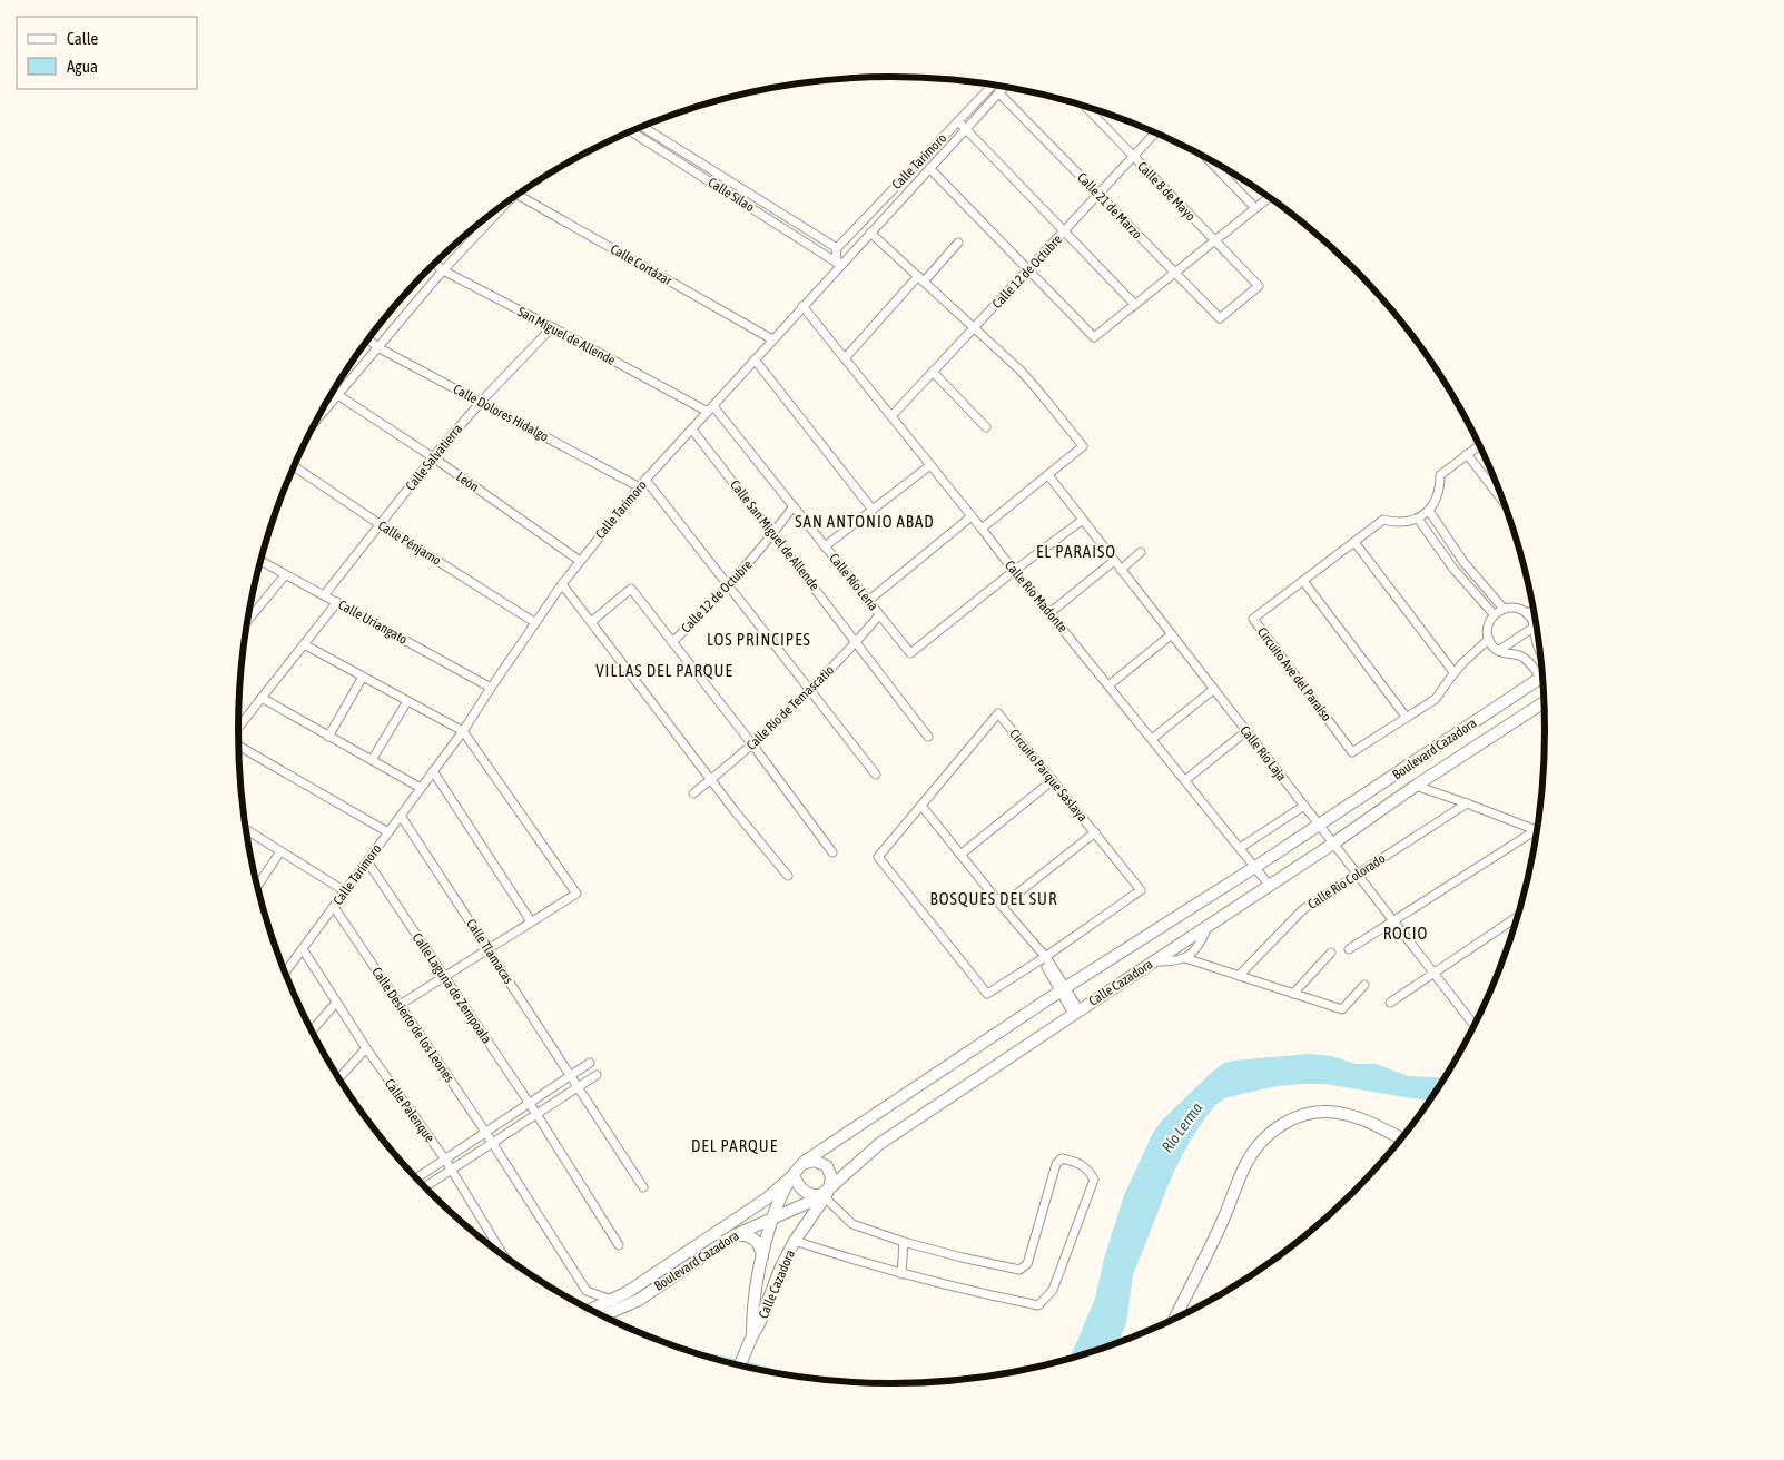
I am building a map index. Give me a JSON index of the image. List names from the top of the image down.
{
  "streets": {
    "street": [
      "Calle Tarimoro",
      "Calle 8 de Mayo",
      "Calle Silao",
      "Calle 21 de Marzo",
      "Calle Cortázar",
      "Calle 12 de Octubre",
      "San Miguel de Allende",
      "Calle Dolores Hidalgo",
      "Calle Salvatierra",
      "León",
      "Calle San Miguel de Allende",
      "Calle Pénjamo",
      "Calle Río Lena",
      "Calle Río Madonte",
      "Calle Uriangato",
      "Circuito Ave del Paraíso",
      "Calle Río de Temascatio",
      "Boulevard Cazadora",
      "Calle Río Laja",
      "Circuito Parque Saslaya",
      "Calle Río Colorado",
      "Calle Tlamacas",
      "Calle Cazadora",
      "Calle Laguna de Zempoala",
      "Calle Desierto de los Leones",
      "Calle Palenque"
    ]
  },
  "crossings": [
    ["Calle Tarimoro", "Calle Silao"],
    ["Calle Tarimoro", "Calle 21 de Marzo"],
    ["Calle Tarimoro", "Calle Cortázar"],
    ["Calle Tarimoro", "San Miguel de Allende"],
    ["Calle Tarimoro", "Calle Dolores Hidalgo"],
    ["Calle Tarimoro", "León"],
    ["Calle Tarimoro", "Calle San Miguel de Allende"],
    ["Calle Tarimoro", "Calle Pénjamo"],
    ["Calle Tarimoro", "Calle Río Lena"],
    ["Calle Tarimoro", "Calle Río Madonte"],
    ["Calle Tarimoro", "Calle Uriangato"],
    ["Calle Tarimoro", "Calle Tlamacas"],
    ["Calle Tarimoro", "Calle Laguna de Zempoala"],
    ["Calle Tarimoro", "Calle Desierto de los Leones"],
    ["Calle Tarimoro", "Calle Palenque"],
    ["Calle 8 de Mayo", "Calle 21 de Marzo"],
    ["Calle 8 de Mayo", "Calle 12 de Octubre"],
    ["Calle 21 de Marzo", "Calle 12 de Octubre"],
    ["Calle 12 de Octubre", "Calle San Miguel de Allende"],
    ["Calle 12 de Octubre", "Calle Río Lena"],
    ["Calle 12 de Octubre", "Calle Río Madonte"],
    ["San Miguel de Allende", "Calle Salvatierra"],
    ["San Miguel de Allende", "Calle Río Lena"],
    ["Calle Dolores Hidalgo", "Calle Salvatierra"],
    ["Calle Salvatierra", "León"],
    ["Calle Salvatierra", "Calle Pénjamo"],
    ["Calle Salvatierra", "Calle Uriangato"],
    ["Calle San Miguel de Allende", "Calle Río de Temascatio"],
    ["Calle Río Lena", "Calle Río Madonte"],
    ["Calle Río Lena", "Calle Río de Temascatio"],
    ["Calle Río Madonte", "Calle Cazadora"],
    ["Boulevard Cazadora", "Calle Río Laja"],
    ["Boulevard Cazadora", "Calle Cazadora"],
    ["Boulevard Cazadora", "Calle Desierto de los Leones"],
    ["Calle Río Laja", "Calle Río Colorado"],
    ["Calle Río Laja", "Calle Cazadora"]
  ],
  "districts": [
    "SAN ANTONIO ABAD",
    "EL PARAISO",
    "LOS PRINCIPES",
    "VILLAS DEL PARQUE",
    "BOSQUES DEL SUR",
    "ROCIO",
    "DEL PARQUE"
  ],
  "water": ["Río Lerma"],
  "legend": ["Calle", "Agua"]
}
